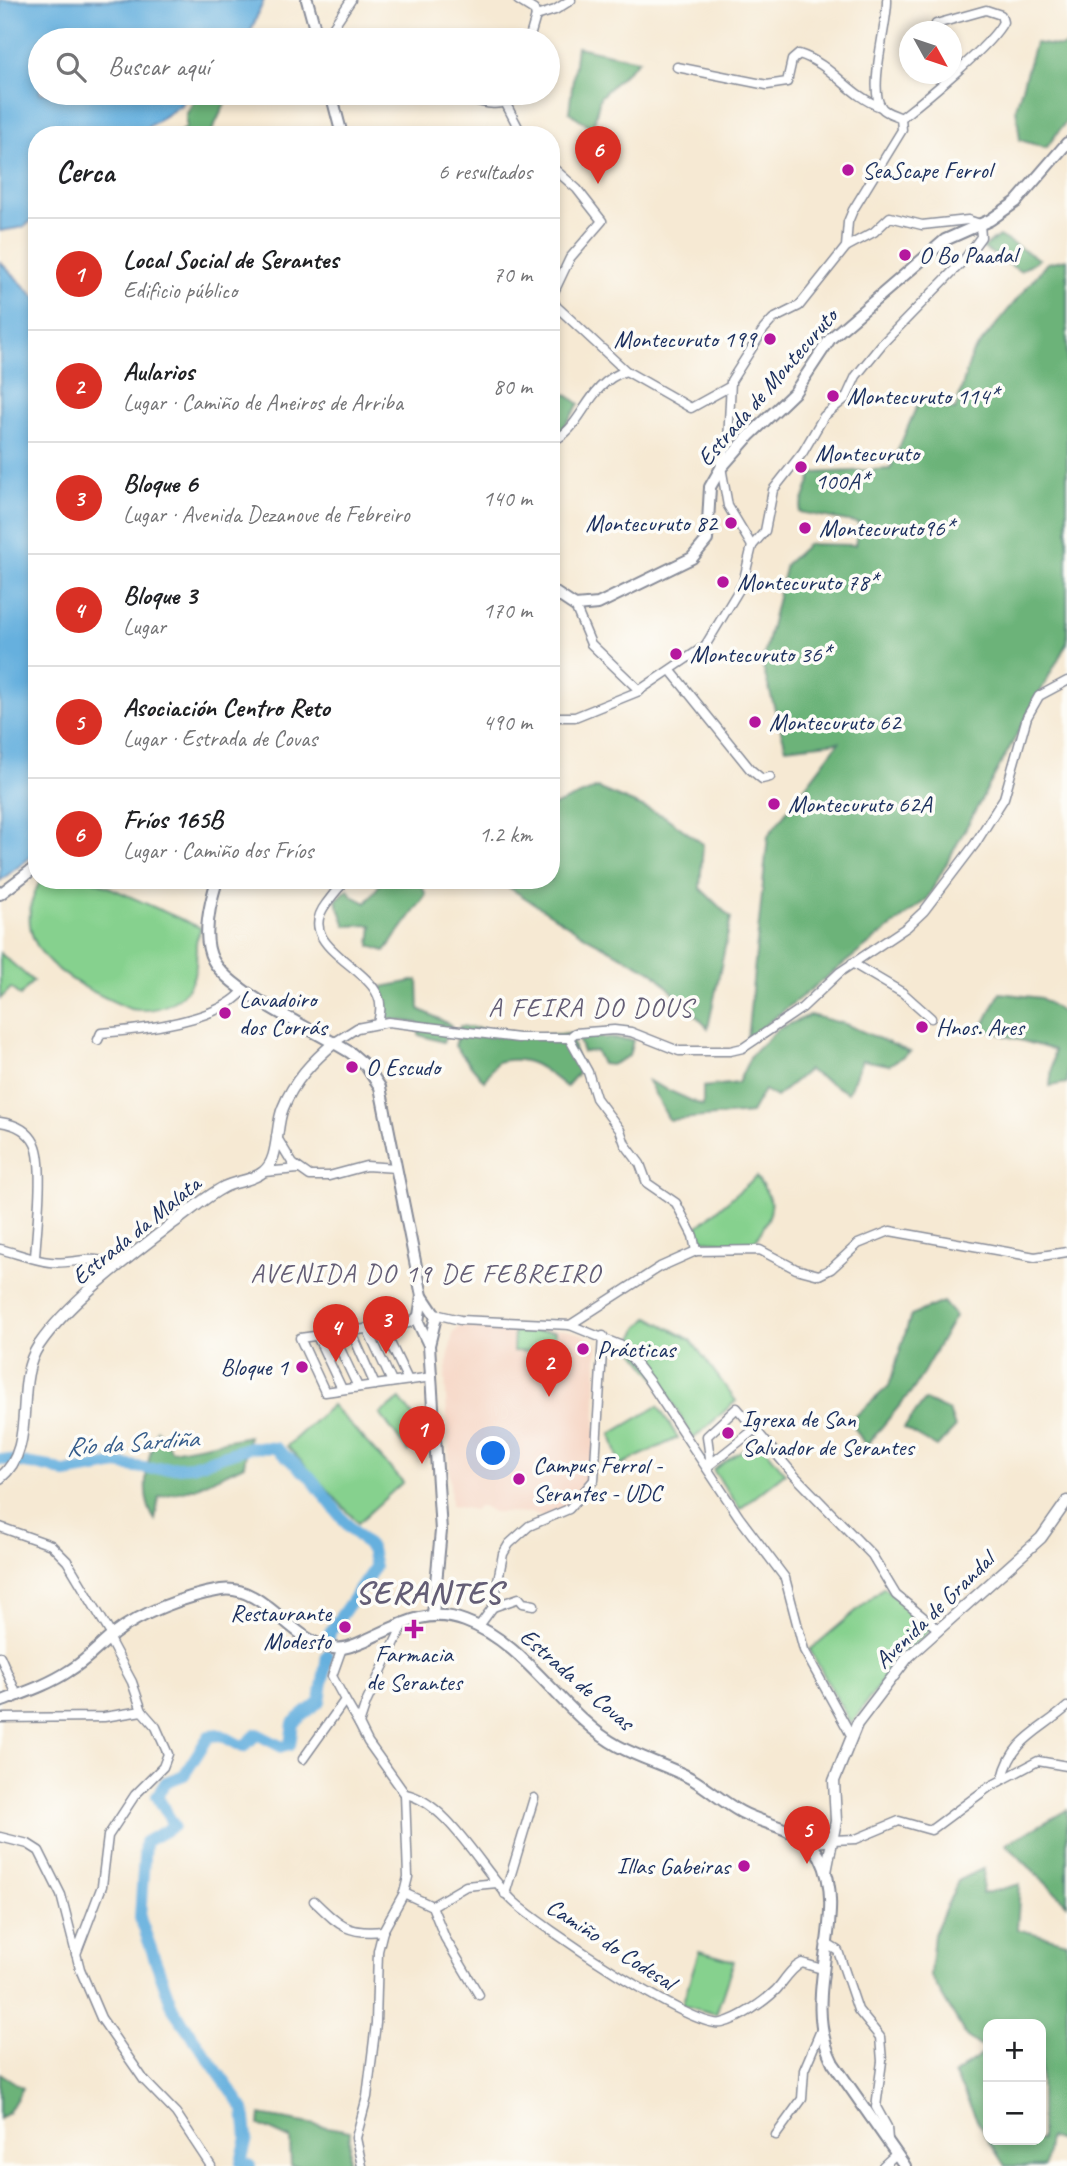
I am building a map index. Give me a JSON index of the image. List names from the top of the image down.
{
  "streets": {
    "main road": ["Estrada de Montecuruto", "Estrada de Covas"],
    "street": ["Estrada da Malata", "Avenida de Grandal", "Camiño do Codesal"]
  },
  "districts": ["A FEIRA DO DOUS", "AVENIDA DO 19 DE FEBREIRO", "SERANTES"],
  "water": ["Río da Sardiña"],
  "places": {
    "other": [
      "SeaScape Ferrol",
      "O Bo Paadal",
      "Montecuruto 199",
      "Montecuruto 114*",
      "Montecuruto 100A*",
      "Montecuruto 82",
      "Montecuruto96*",
      "Montecuruto 78*",
      "Montecuruto 36*",
      "Montecuruto 62",
      "Montecuruto 62A",
      "Lavadoiro dos Corrás",
      "Hnos. Ares",
      "O Escudo",
      "Prácticas",
      "Bloque 1",
      "Igrexa de San Salvador de Serantes",
      "Campus Ferrol - Serantes - UDC",
      "Restaurante Modesto",
      "Illas Gabeiras"
    ],
    "health": ["Farmacia de Serantes"]
  },
  "north": "bottom right",
  "page": {
    "search": "Buscar aquí",
    "pins": [
      "6",
      "3",
      "4",
      "2",
      "1",
      "5"
    ],
    "heading": ["Cerca", "6 resultados"],
    "list": [
      {
        "mark": "1",
        "name": "Local Social de Serantes",
        "note": "Edificio público",
        "value": "70 m"
      },
      {
        "mark": "2",
        "name": "Aularios",
        "note": "Lugar · Camiño de Aneiros de Arriba",
        "value": "80 m"
      },
      {
        "mark": "3",
        "name": "Bloque 6",
        "note": "Lugar · Avenida Dezanove de Febreiro",
        "value": "140 m"
      },
      {
        "mark": "4",
        "name": "Bloque 3",
        "note": "Lugar",
        "value": "170 m"
      },
      {
        "mark": "5",
        "name": "Asociación Centro Reto",
        "note": "Lugar · Estrada de Covas",
        "value": "490 m"
      },
      {
        "mark": "6",
        "name": "Fríos 165B",
        "note": "Lugar · Camiño dos Fríos",
        "value": "1.2 km"
      }
    ],
    "map_buttons": ["+", "−"]
  }
}
